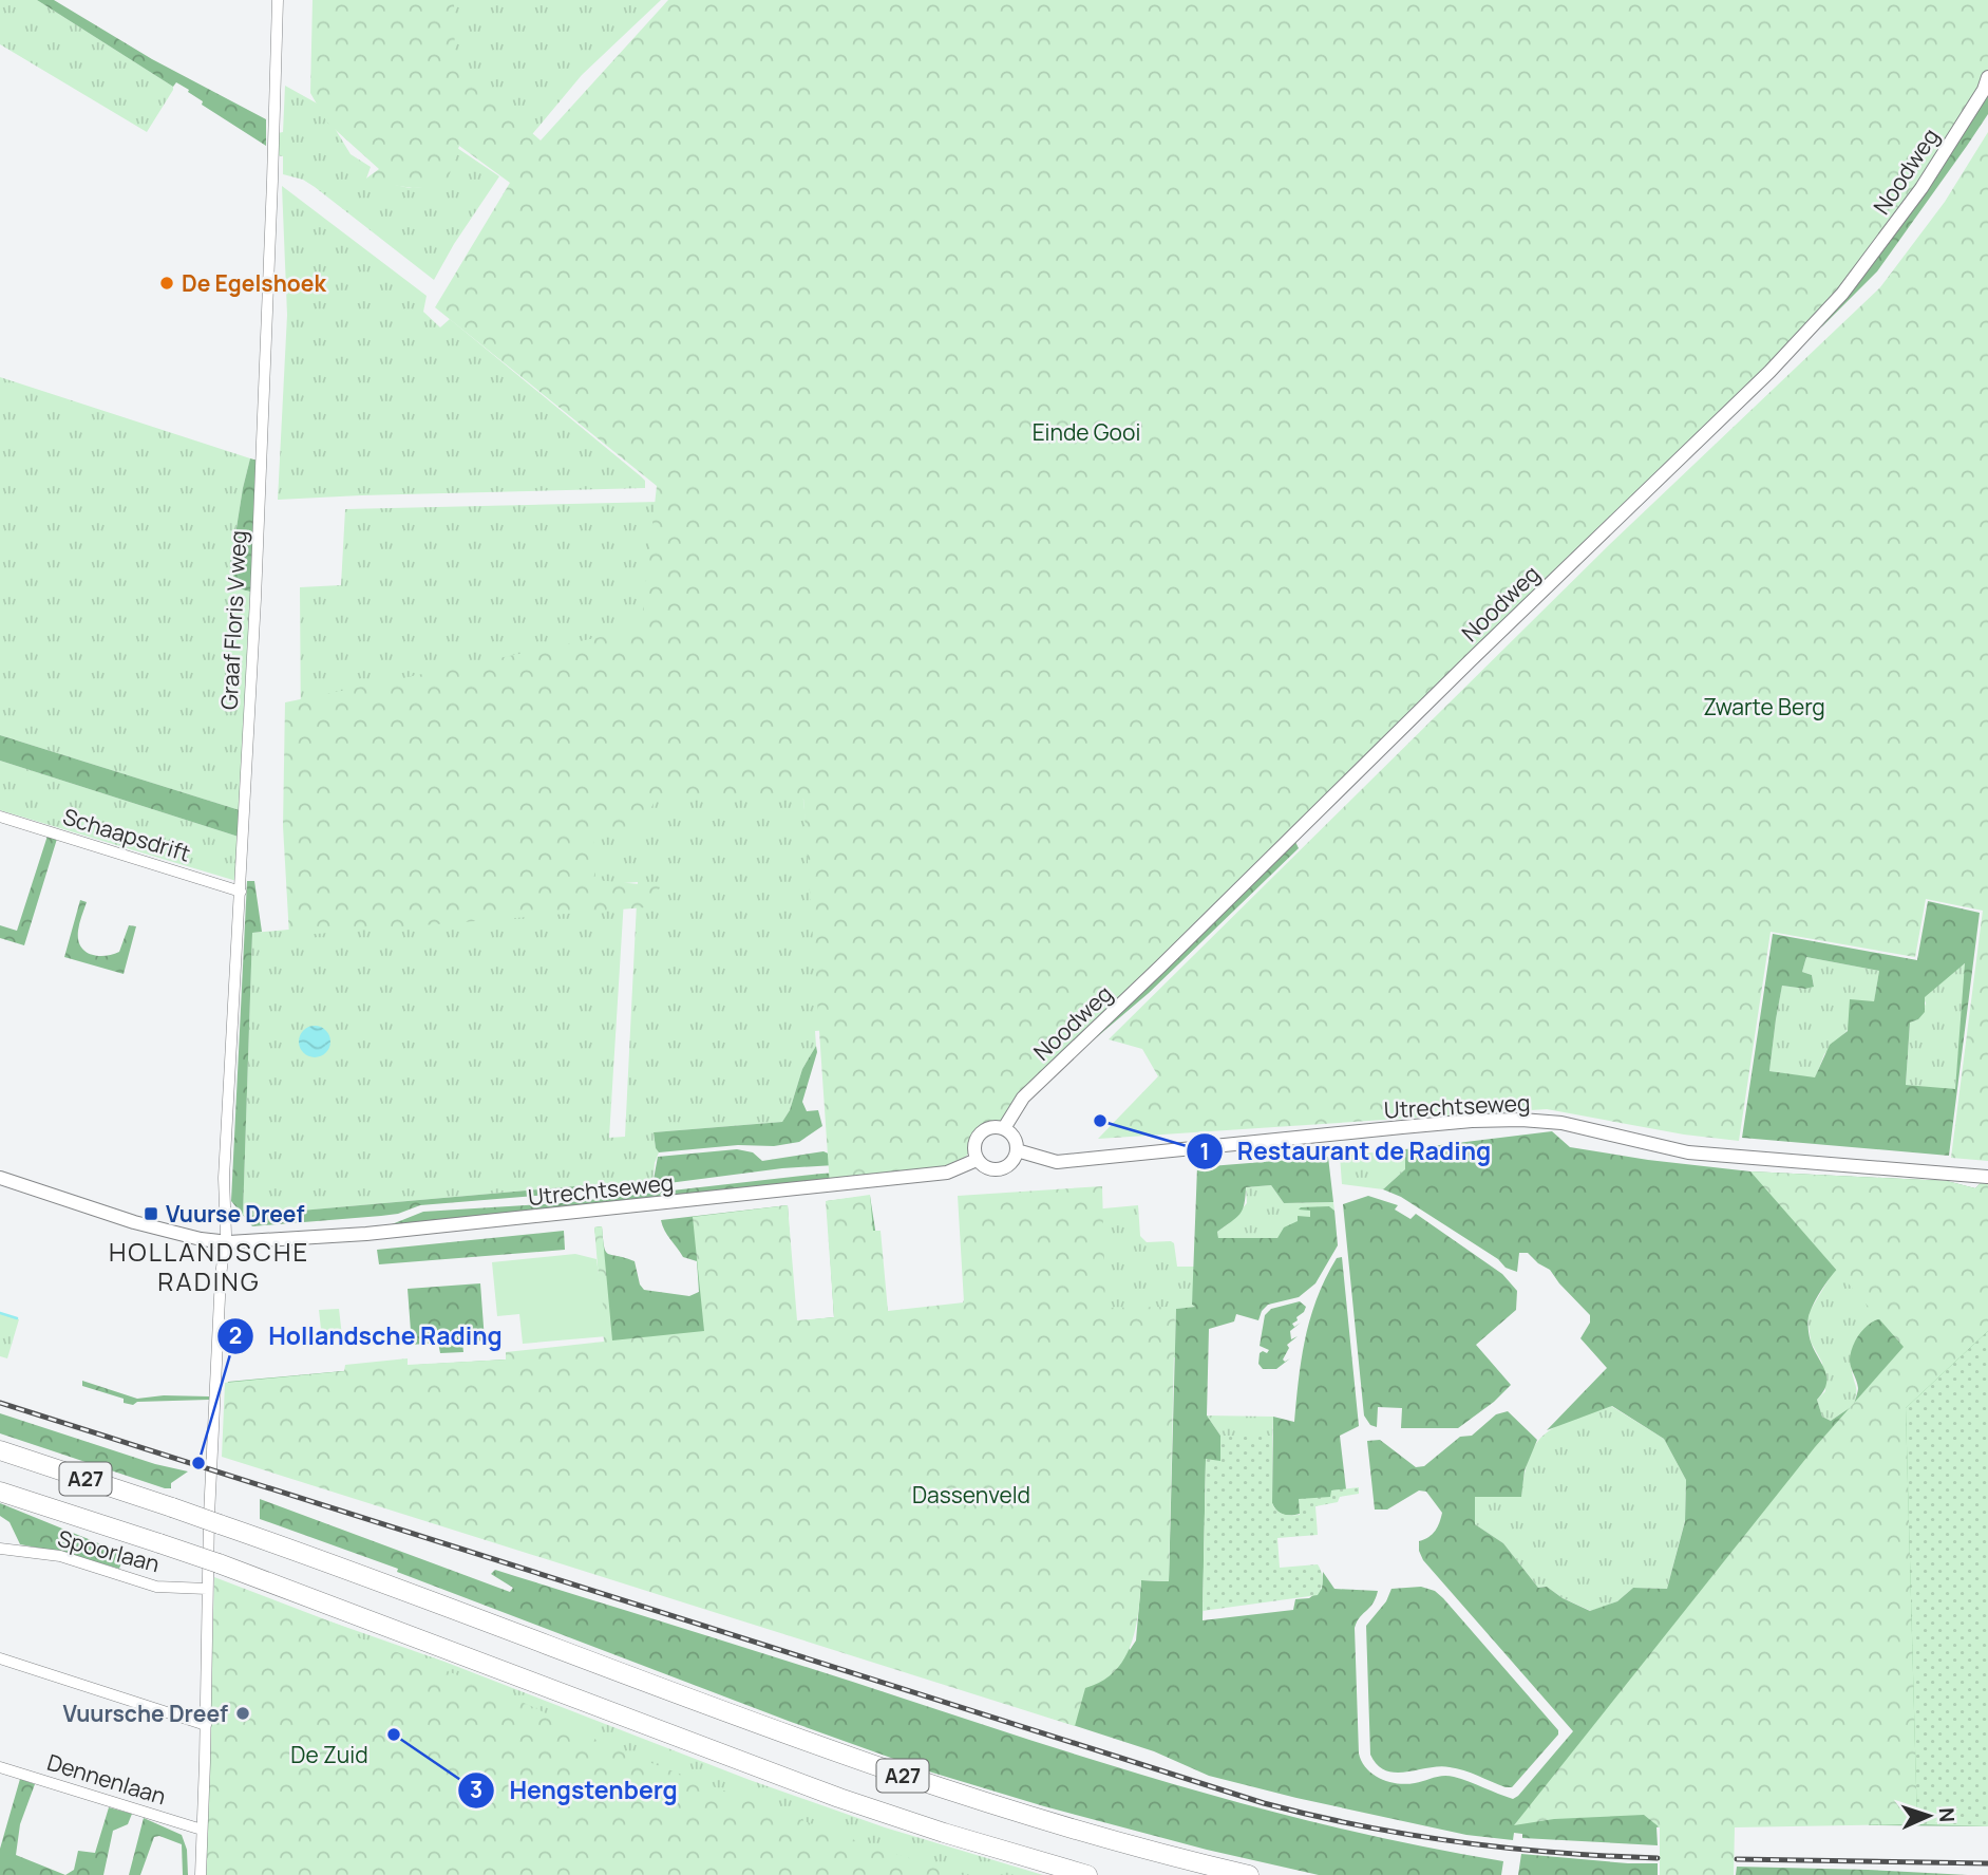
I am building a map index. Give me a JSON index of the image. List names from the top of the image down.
{
  "streets": {
    "highway": ["A27"],
    "main road": ["Noodweg", "Utrechtseweg"],
    "street": [
      "Graaf Floris V weg",
      "Schaapsdrift",
      "Spoorlaan",
      "Dennenlaan"
    ]
  },
  "crossings": [
    ["Noodweg", "Utrechtseweg"],
    ["Graaf Floris V weg", "Schaapsdrift"],
    ["Graaf Floris V weg", "Utrechtseweg"]
  ],
  "districts": ["HOLLANDSCHE RADING"],
  "parks": [
    "Einde Gooi",
    "Zwarte Berg",
    "Dassenveld",
    "De Zuid"
  ],
  "places": {
    "other": [
      "De Egelshoek",
      "Restaurant de Rading",
      "Hollandsche Rading",
      "Vuursche Dreef",
      "Hengstenberg"
    ],
    "transit": ["Vuurse Dreef"]
  },
  "north": "right"
}
